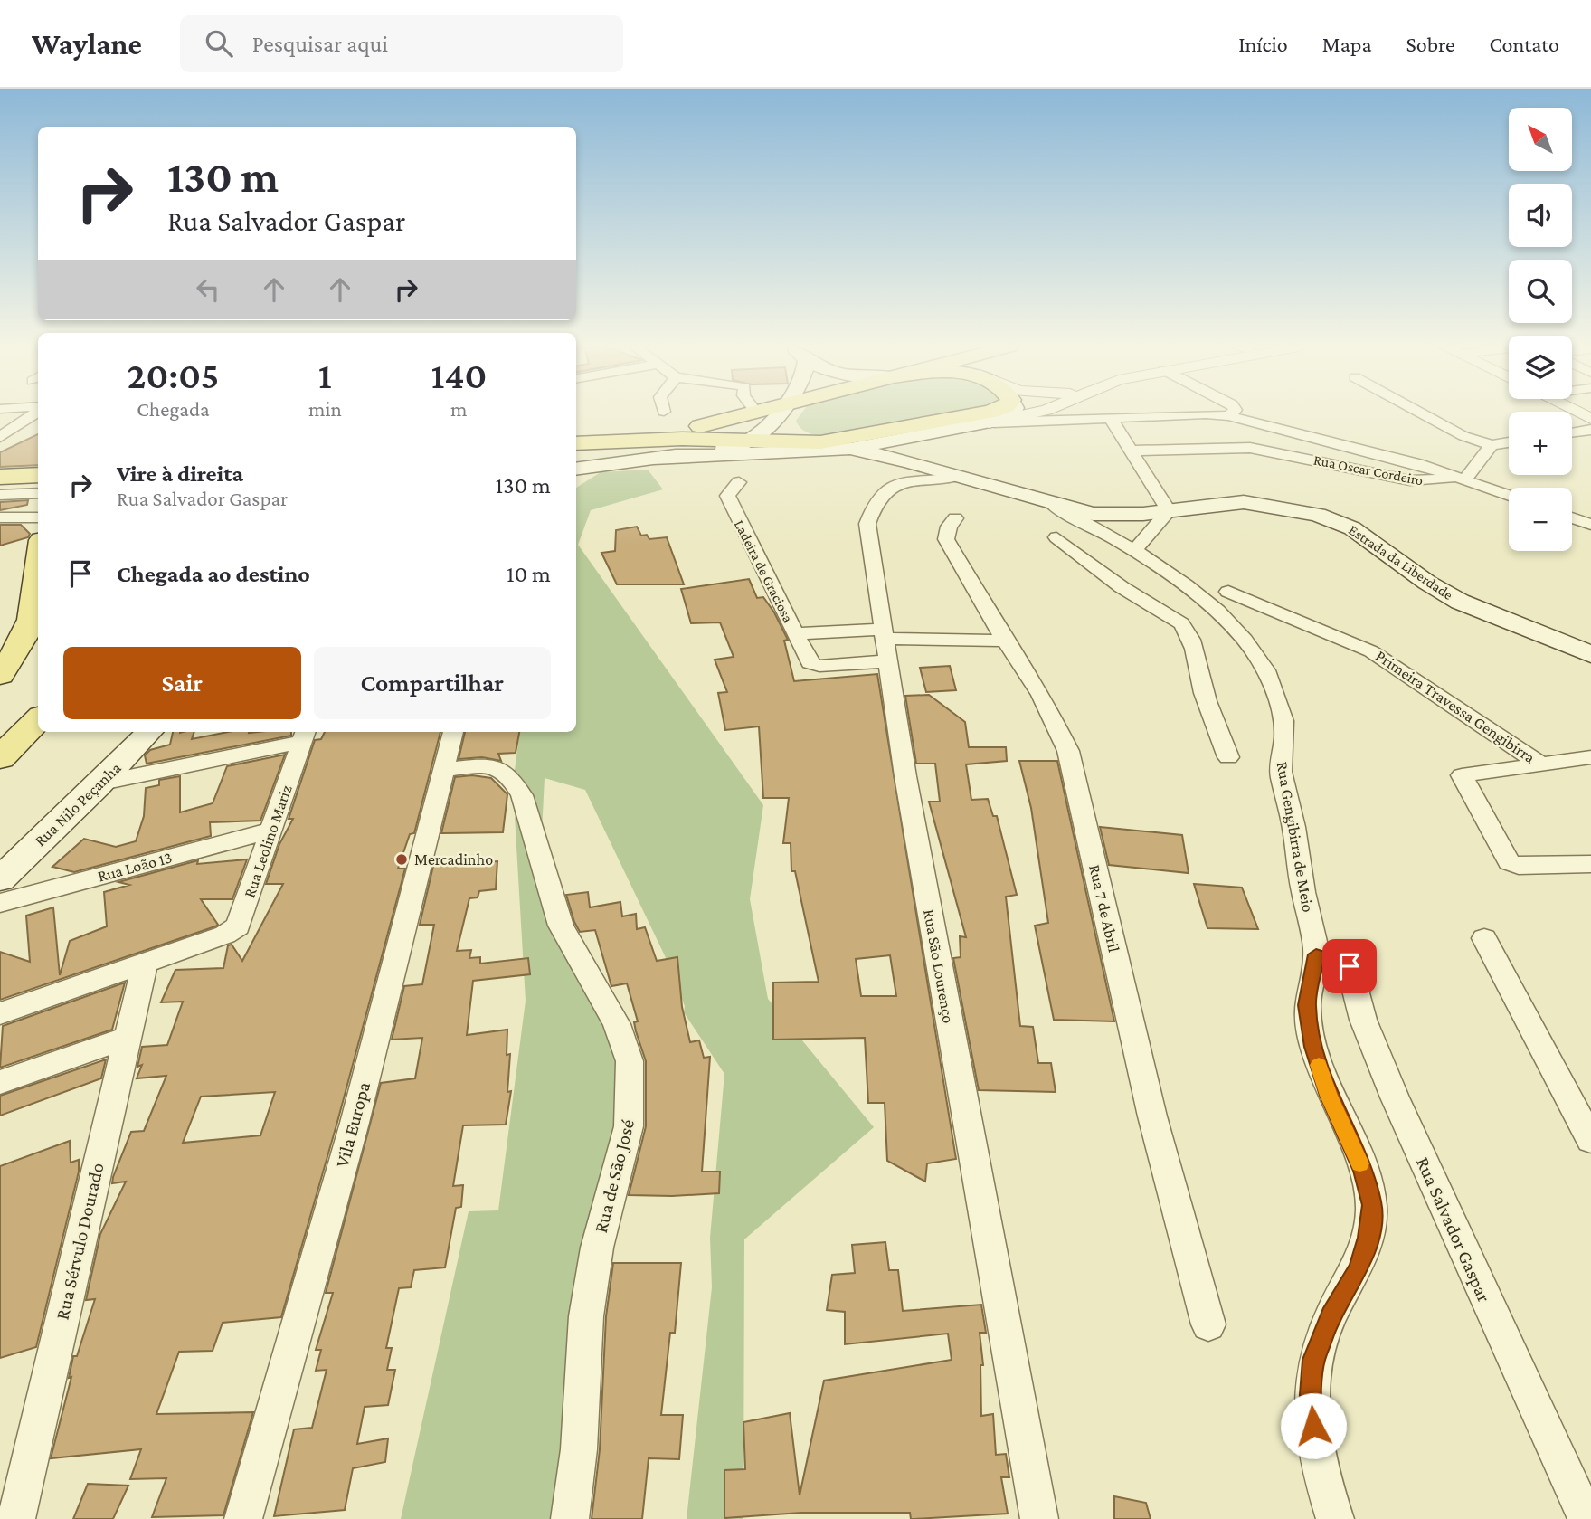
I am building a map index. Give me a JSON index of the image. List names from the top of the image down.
{
  "streets": {
    "main road": ["Estrada da Liberdade", "Rua Nilo Peçanha", "Rua Gengibirra de Meio"],
    "street": [
      "Rua Oscar Cordeiro",
      "Ladeira de Graciosa",
      "Primeira Travessa Gengibirra",
      "Rua Leolino Mariz",
      "Rua Loão 13",
      "Rua 7 de Abril",
      "Rua São Lourenço",
      "Vila Europa",
      "Rua de São José",
      "Rua Salvador Gaspar",
      "Rua Sérvulo Dourado"
    ]
  },
  "crossings": [
    ["Estrada da Liberdade", "Rua Gengibirra de Meio"],
    ["Ladeira de Graciosa", "Rua São Lourenço"],
    ["Rua Gengibirra de Meio", "Rua São Lourenço"],
    ["Rua Gengibirra de Meio", "Rua Salvador Gaspar"],
    ["Rua Leolino Mariz", "Rua Loão 13"],
    ["Rua Leolino Mariz", "Rua Sérvulo Dourado"],
    ["Vila Europa", "Rua de São José"]
  ],
  "places": ["Mercadinho"],
  "north": "top left",
  "page": {
    "header": "Waylane",
    "search": "Pesquisar aqui",
    "nav": [
      "Início",
      "Mapa",
      "Sobre",
      "Contato"
    ],
    "map_buttons": ["+", "−"],
    "turn": ["130 m", "Rua Salvador Gaspar"],
    "eta": [
      "20:05",
      "Chegada",
      "1",
      "min",
      "140",
      "m"
    ],
    "list": [
      {
        "name": "Vire à direita",
        "note": "Rua Salvador Gaspar",
        "value": "130 m"
      },
      {
        "name": "Chegada ao destino",
        "value": "10 m"
      }
    ],
    "buttons": ["Sair", "Compartilhar"]
  }
}
